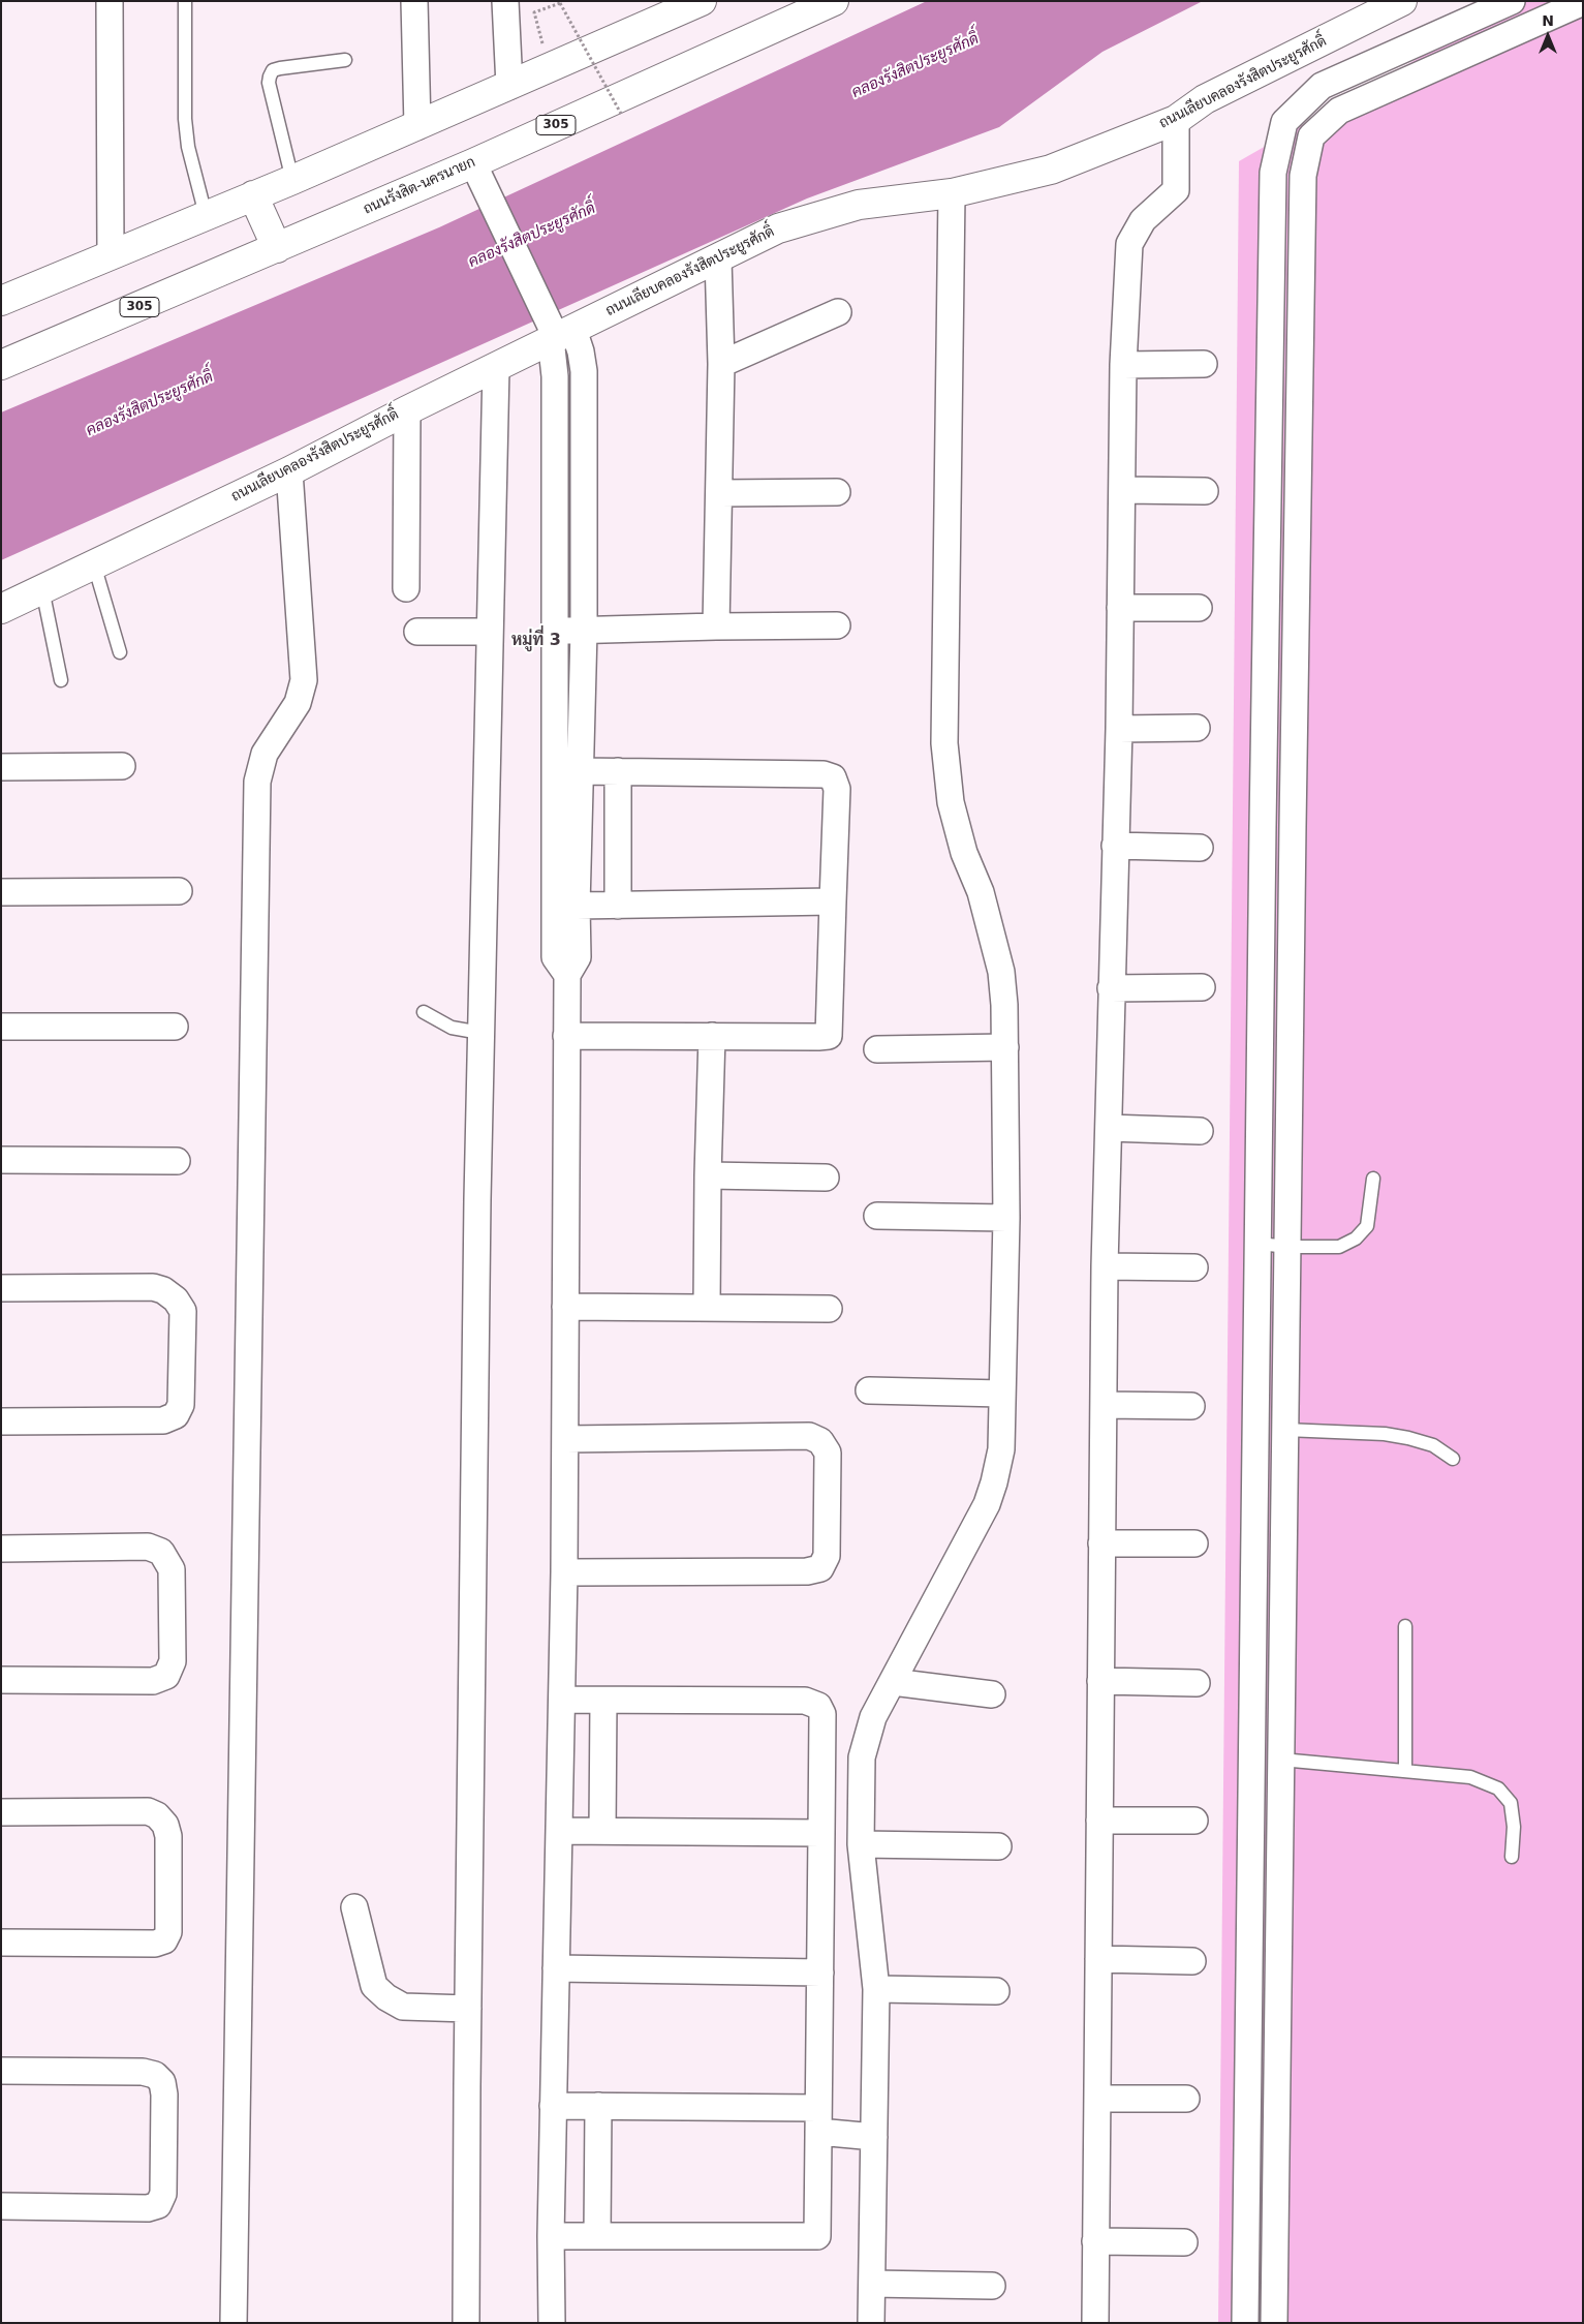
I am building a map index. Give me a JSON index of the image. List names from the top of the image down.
{
  "streets": {
    "main road": ["ถนนเลียบคลองรังสิตประยูรศักดิ์", "305", "ถนนรังสิต-นครนายก"]
  },
  "districts": ["หมู่ที่ 3"],
  "water": ["คลองรังสิตประยูรศักดิ์"],
  "north": "top"
}
